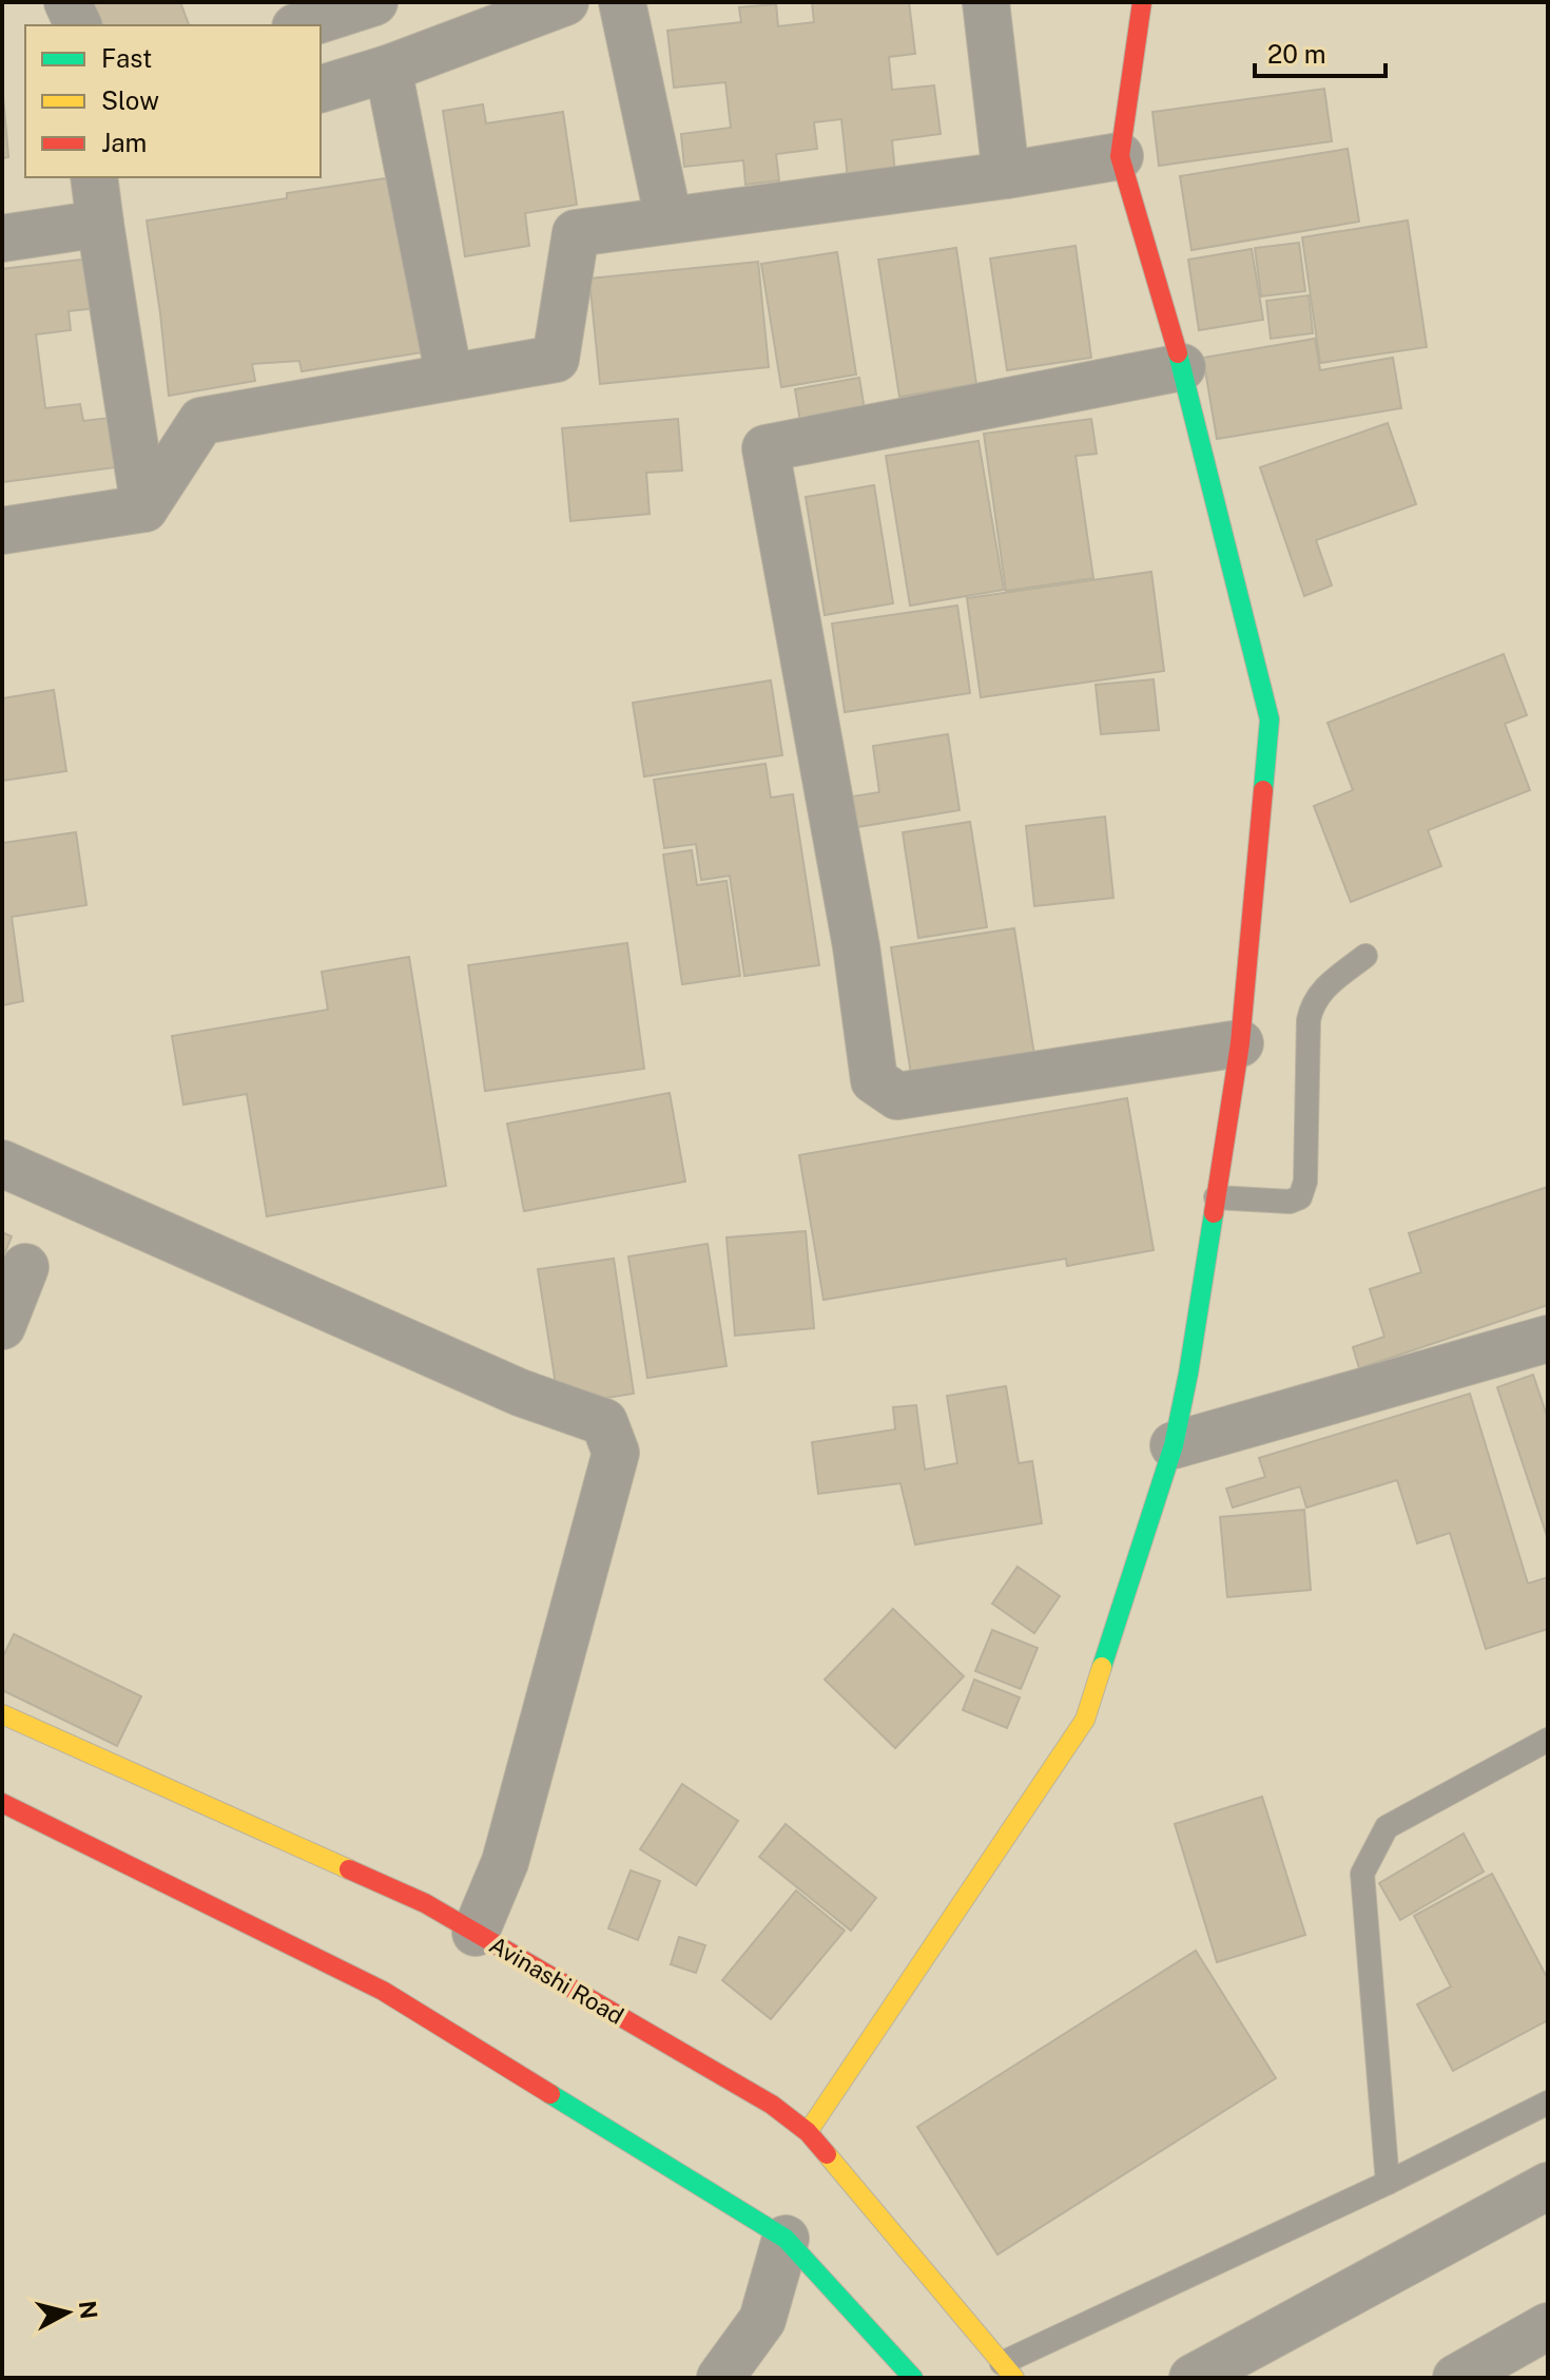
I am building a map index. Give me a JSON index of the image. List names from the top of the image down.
{
  "streets": {
    "main road": ["Avinashi Road"]
  },
  "legend": ["Fast", "Slow", "Jam"],
  "scale_bar": "20 m",
  "north": "right"
}
